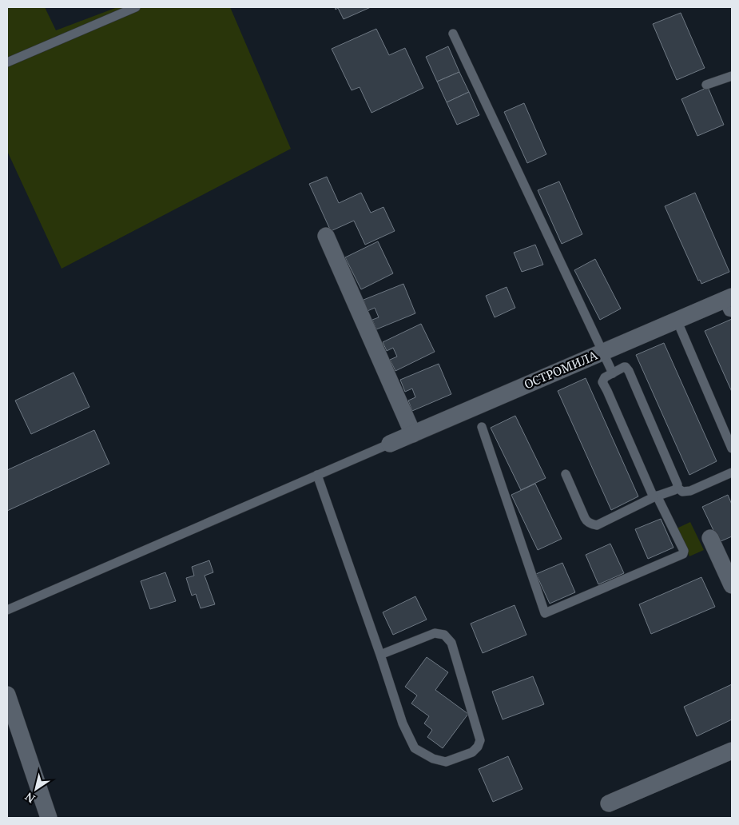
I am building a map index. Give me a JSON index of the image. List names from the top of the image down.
{
  "streets": {
    "street": ["ОСТРОМИЛА"]
  },
  "north": "bottom left"
}
